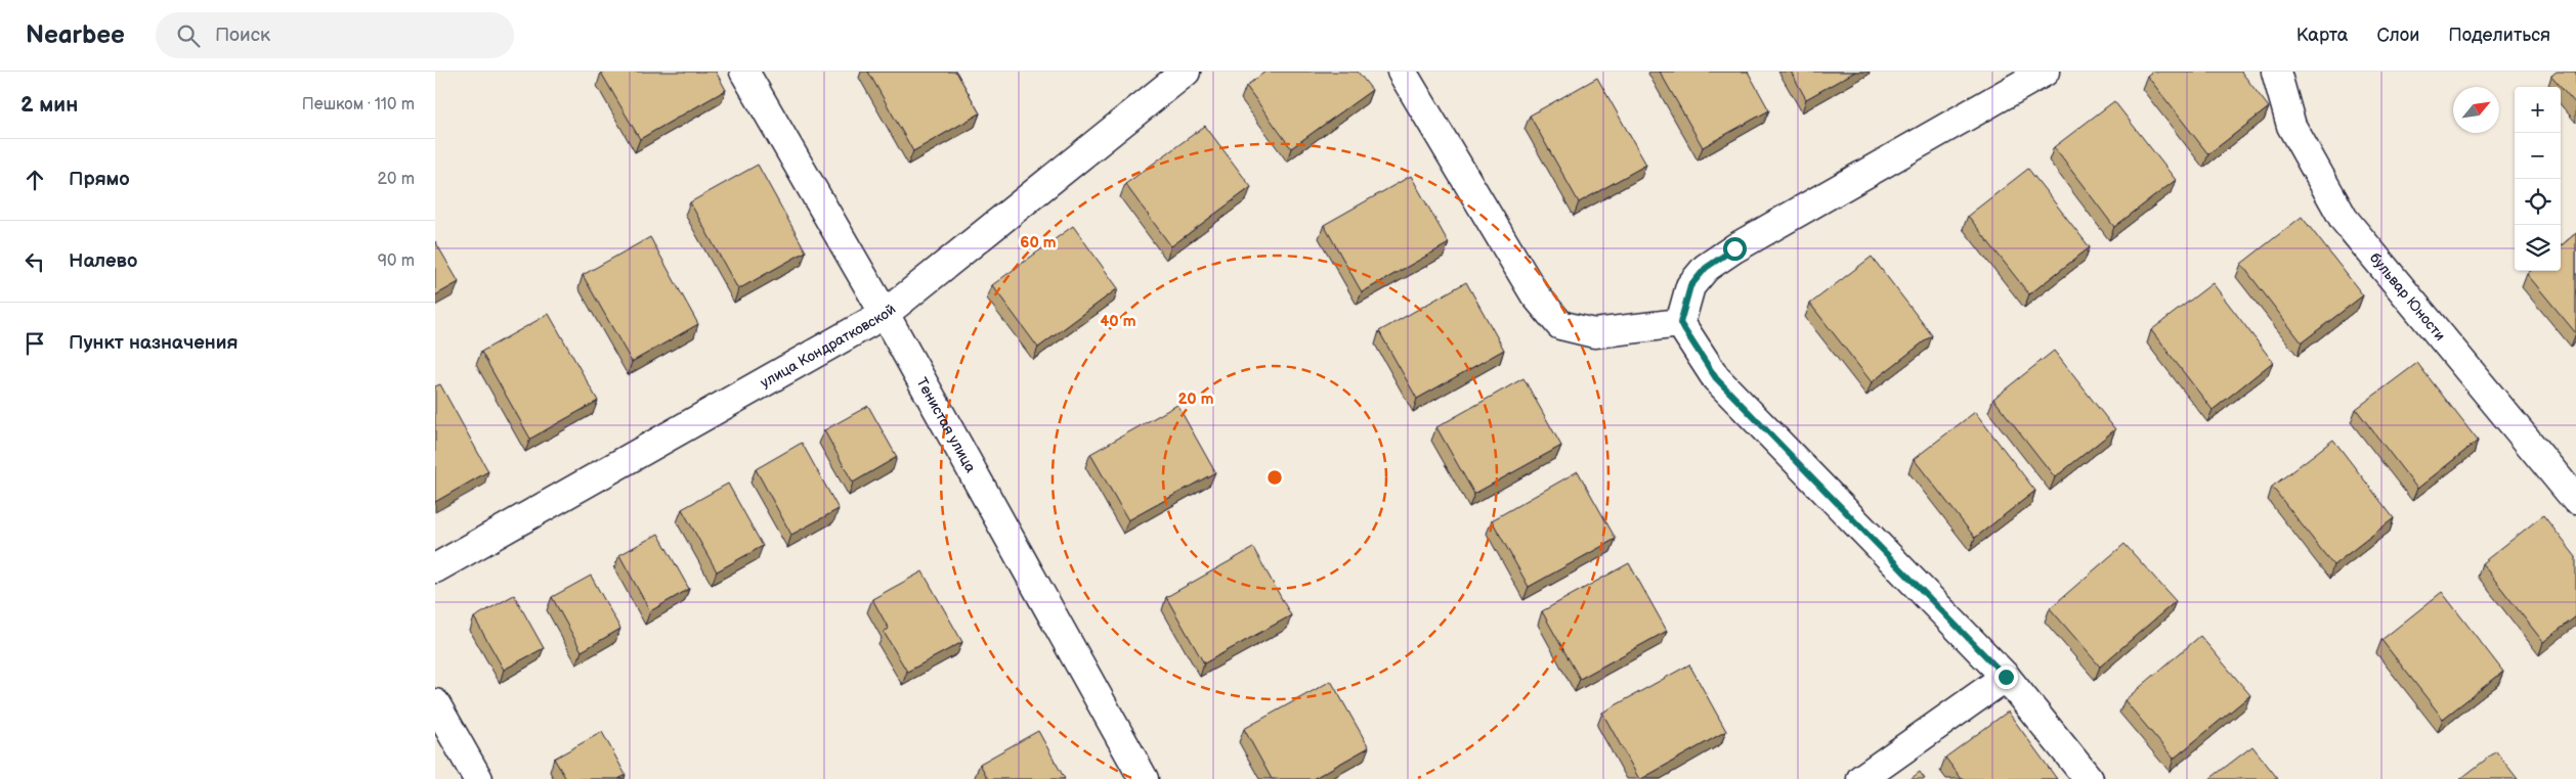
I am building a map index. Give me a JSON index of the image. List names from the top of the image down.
{
  "streets": {
    "street": ["бульвар Юности", "улица Кондратковской", "Тенистая улица"]
  },
  "crossings": [
    ["улица Кондратковской", "Тенистая улица"]
  ],
  "north": "top right",
  "page": {
    "header": "Nearbee",
    "search": "Поиск",
    "nav": ["Карта", "Слои", "Поделиться"],
    "heading": ["2 мин", "Пешком · 110 m"],
    "map_buttons": ["+", "−"],
    "list": [
      ["Прямо", "20 m"],
      ["Налево", "90 m"],
      "Пункт назначения"
    ]
  },
  "rings": ["60 m", "40 m", "20 m"]
}
